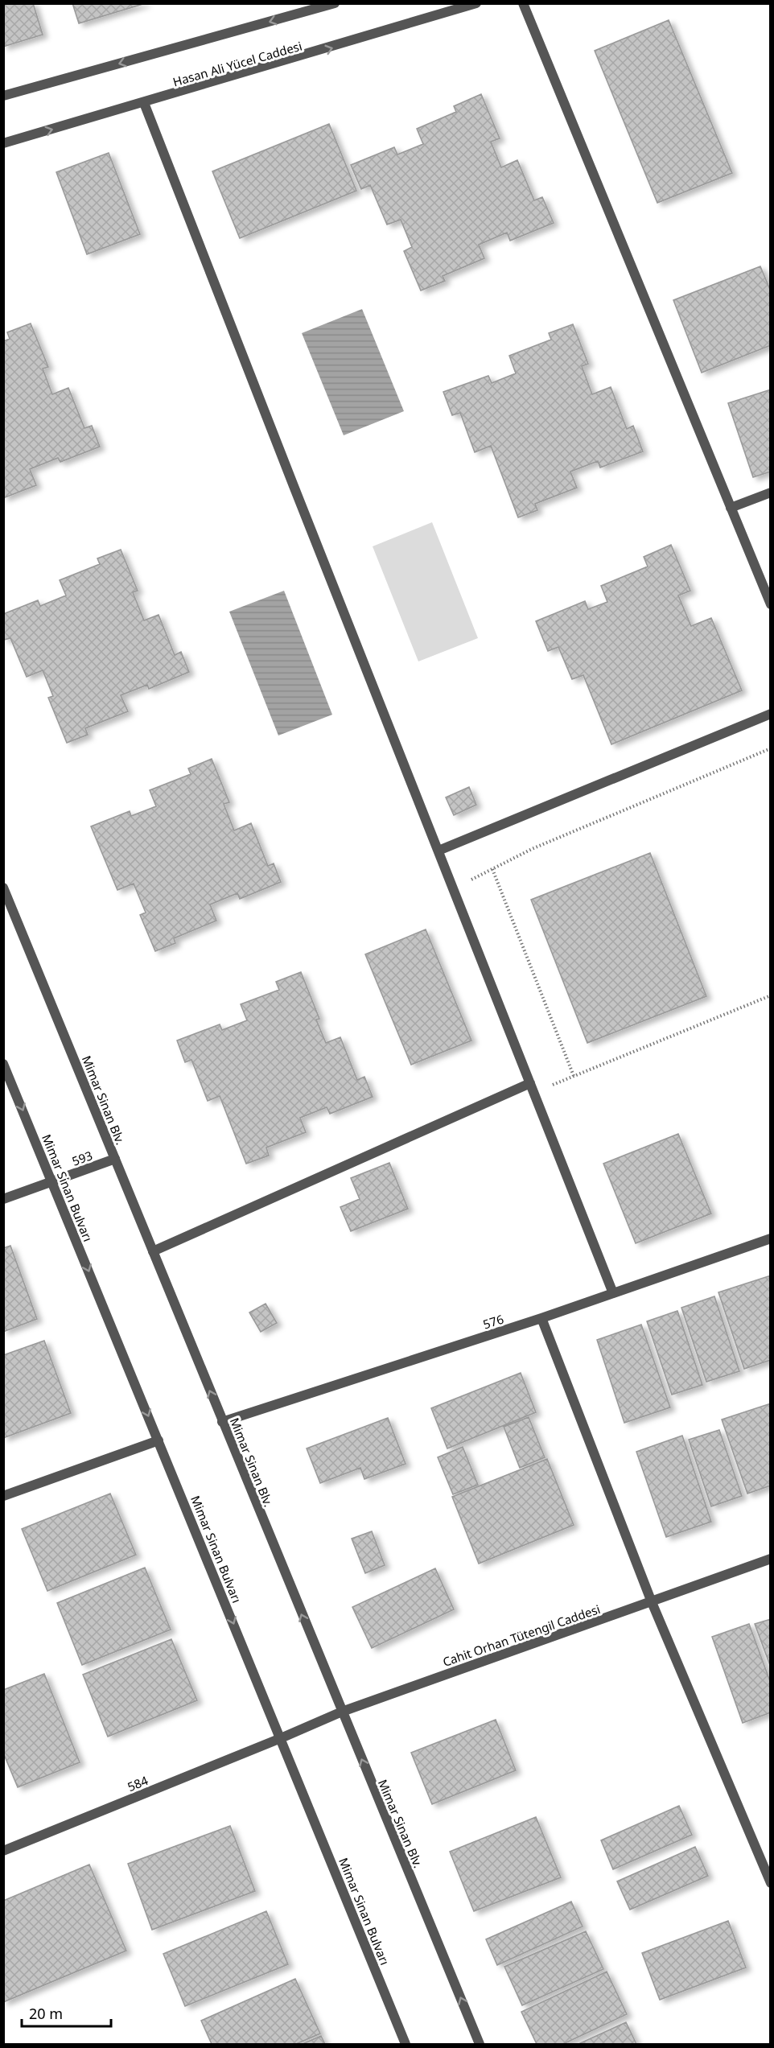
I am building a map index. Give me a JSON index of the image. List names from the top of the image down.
{
  "streets": {
    "street": [
      "Hasan Ali Yücel Caddesi",
      "Mimar Sinan Blv.",
      "593",
      "Mimar Sinan Bulvarı",
      "576",
      "Cahit Orhan Tütengil Caddesi",
      "584"
    ]
  },
  "crossings": [
    ["Mimar Sinan Blv.", "593"],
    ["Mimar Sinan Blv.", "576"],
    ["Mimar Sinan Blv.", "Cahit Orhan Tütengil Caddesi"],
    ["593", "Mimar Sinan Bulvarı"],
    ["Mimar Sinan Bulvarı", "Cahit Orhan Tütengil Caddesi"],
    ["Mimar Sinan Bulvarı", "584"],
    ["Cahit Orhan Tütengil Caddesi", "584"]
  ],
  "one_way": ["Mimar Sinan Blv.", "Mimar Sinan Bulvarı"],
  "scale_bar": "20 m"
}
